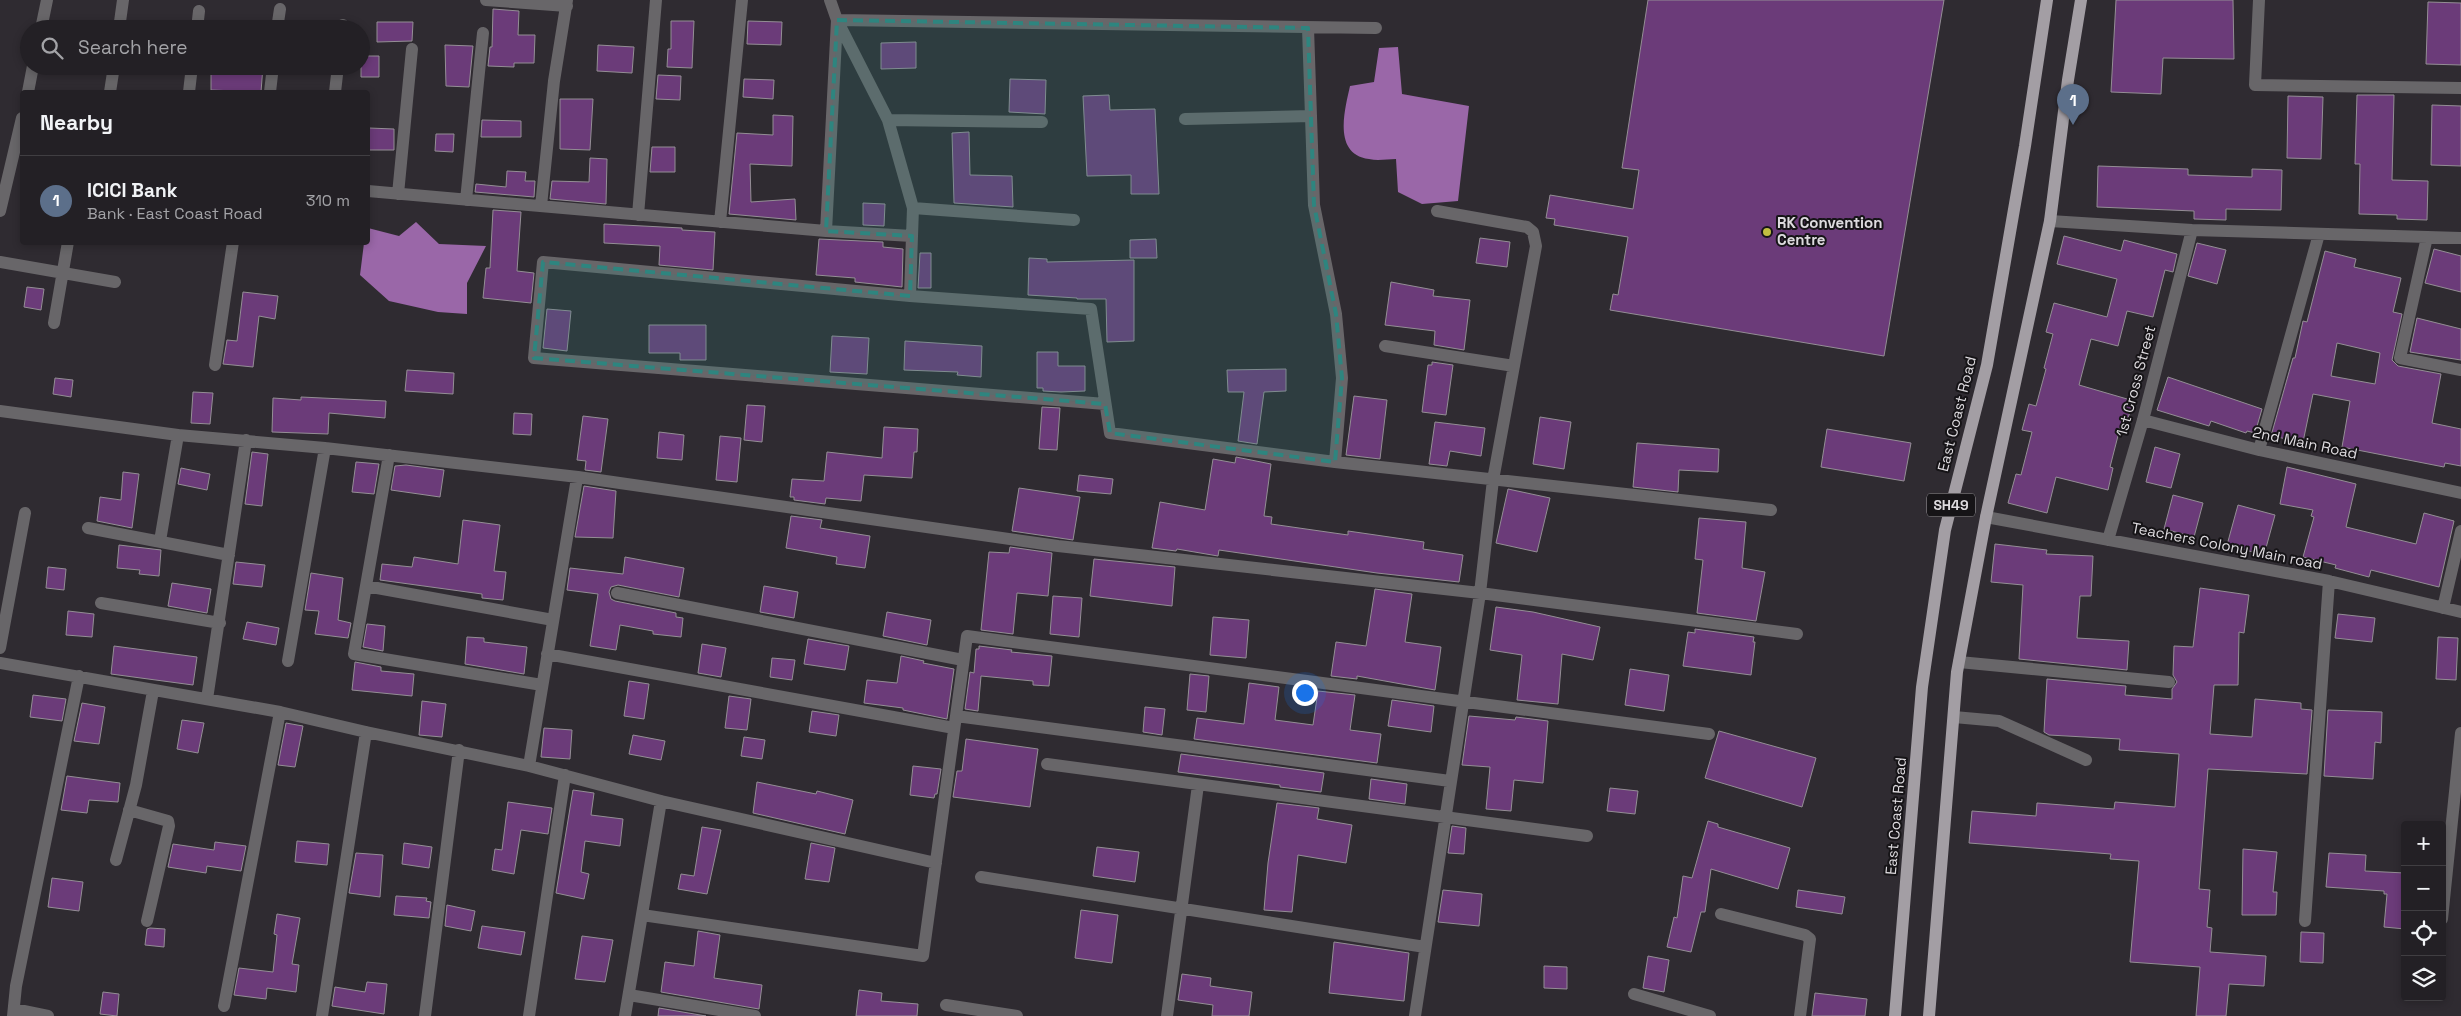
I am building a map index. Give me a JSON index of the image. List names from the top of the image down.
{
  "streets": {
    "main road": ["East Coast Road", "SH49"],
    "street": ["1st Cross Street", "2nd Main Road", "Teachers Colony Main road"]
  },
  "crossings": [
    ["1st Cross Street", "2nd Main Road"],
    ["1st Cross Street", "Teachers Colony Main road"],
    ["SH49", "Teachers Colony Main road"]
  ],
  "places": ["RK Convention Centre"],
  "page": {
    "search": "Search here",
    "pins": "1",
    "heading": "Nearby",
    "list": [
      {
        "mark": "1",
        "name": "ICICI Bank",
        "note": "Bank · East Coast Road",
        "value": "310 m"
      }
    ],
    "map_buttons": ["+", "−"]
  }
}
